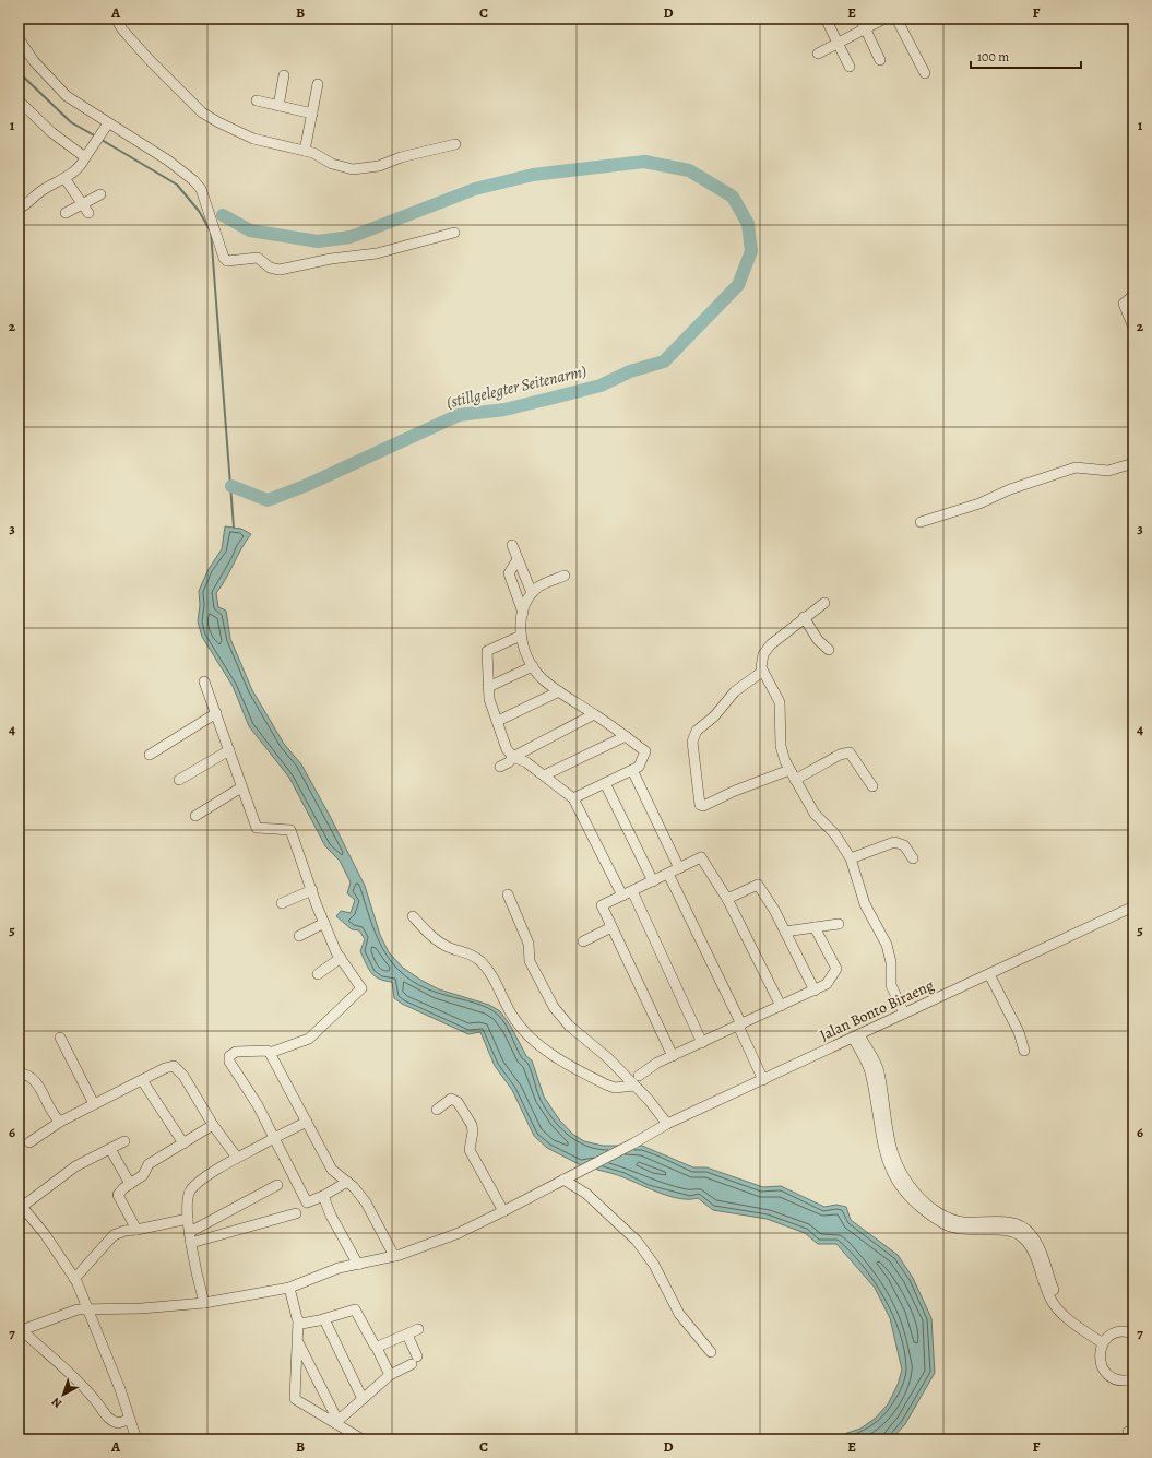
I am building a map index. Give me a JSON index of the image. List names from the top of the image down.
{
  "streets": {
    "street": ["Jalan Bonto Biraeng"]
  },
  "water": ["(stillgelegter Seitenarm)"],
  "scale_bar": "100 m",
  "north": "bottom left",
  "grid": {
    "columns": [
      "A",
      "B",
      "C",
      "D",
      "E",
      "F"
    ],
    "rows": [
      "1",
      "2",
      "3",
      "4",
      "5",
      "6",
      "7"
    ]
  }
}
